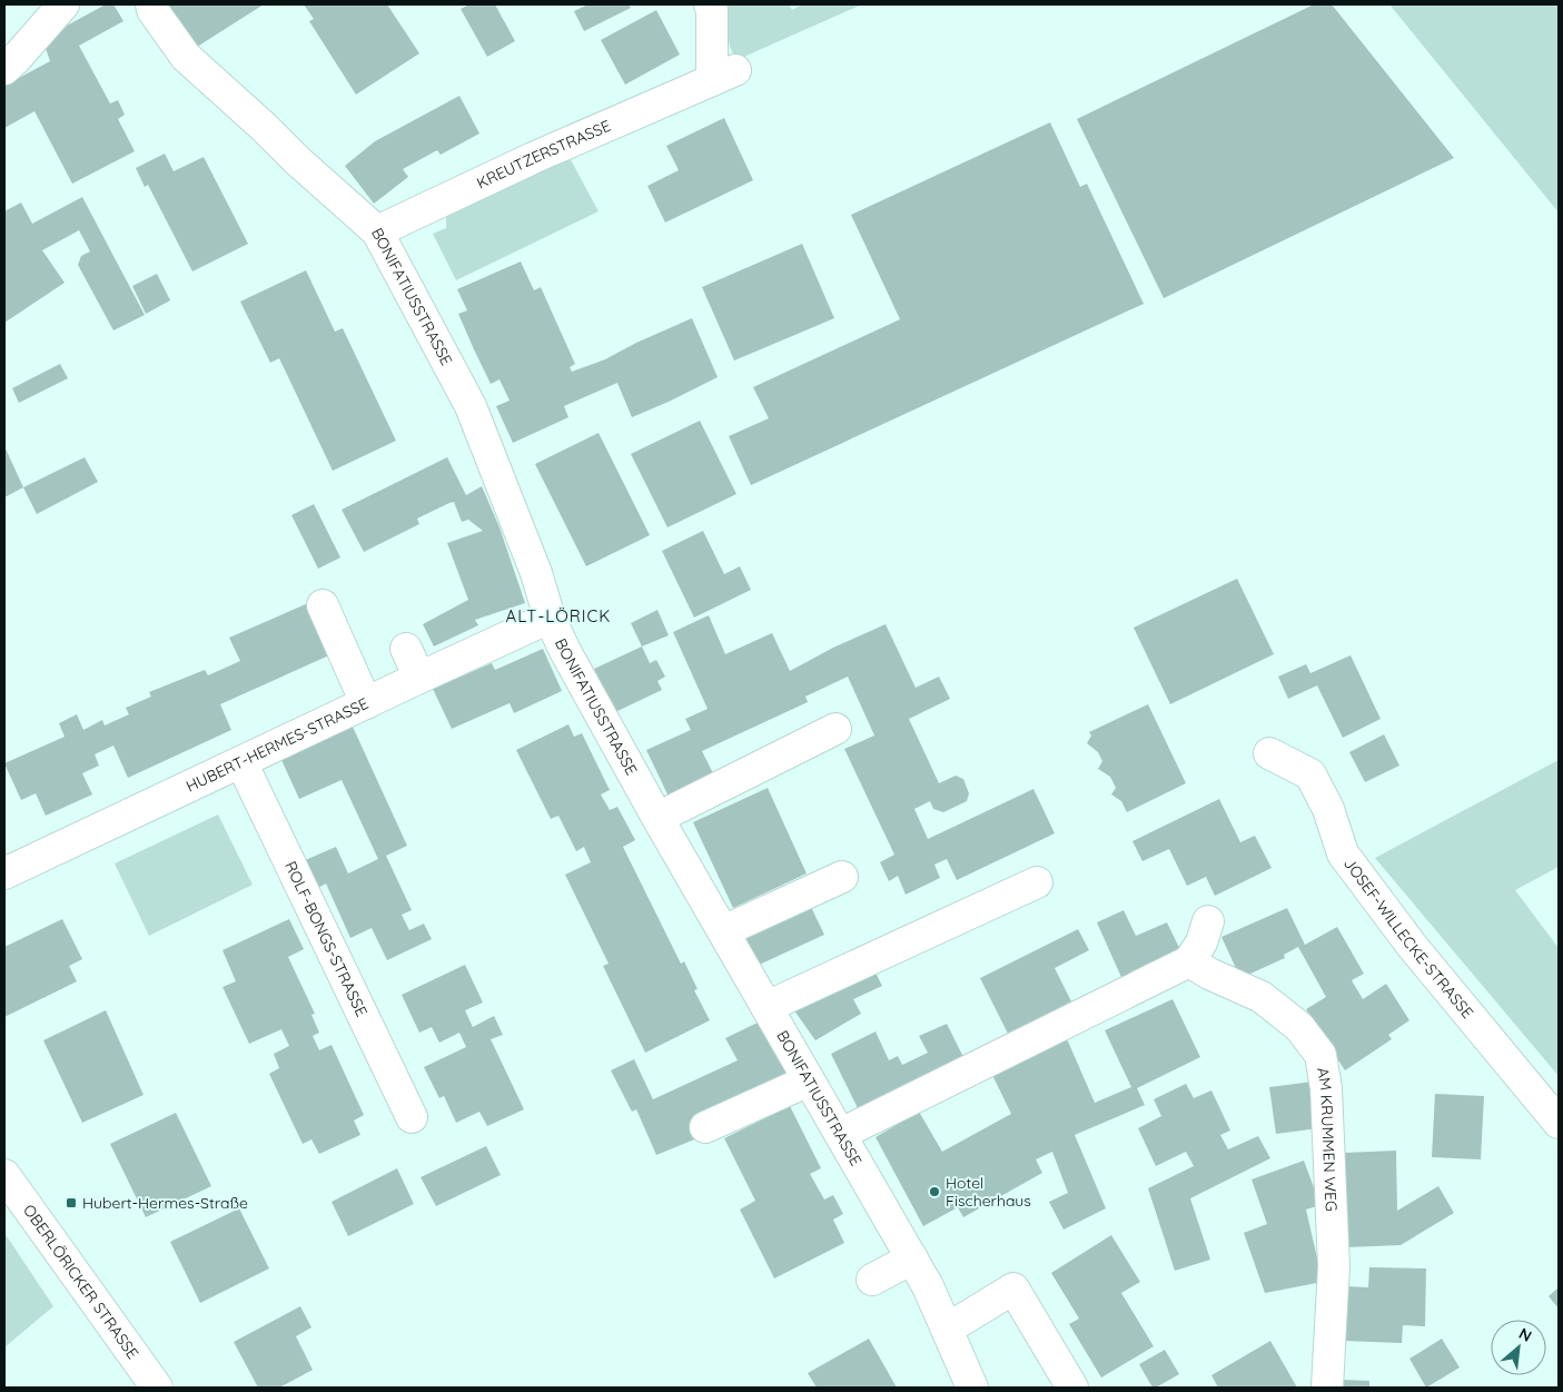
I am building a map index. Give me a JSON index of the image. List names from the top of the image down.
{
  "streets": {
    "street": [
      "KREUTZERSTRASSE",
      "BONIFATIUSSTRASSE",
      "HUBERT-HERMES-STRASSE",
      "JOSEF-WILLECKE-STRASSE",
      "ROLF-BONGS-STRASSE",
      "AM KRUMMEN WEG",
      "OBERLÖRICKER STRASSE"
    ]
  },
  "crossings": [
    ["KREUTZERSTRASSE", "BONIFATIUSSTRASSE"],
    ["BONIFATIUSSTRASSE", "HUBERT-HERMES-STRASSE"],
    ["HUBERT-HERMES-STRASSE", "ROLF-BONGS-STRASSE"]
  ],
  "districts": ["ALT-LÖRICK"],
  "places": {
    "other": ["Hotel Fischerhaus"],
    "transit": ["Hubert-Hermes-Straße"]
  },
  "north": "top right"
}
